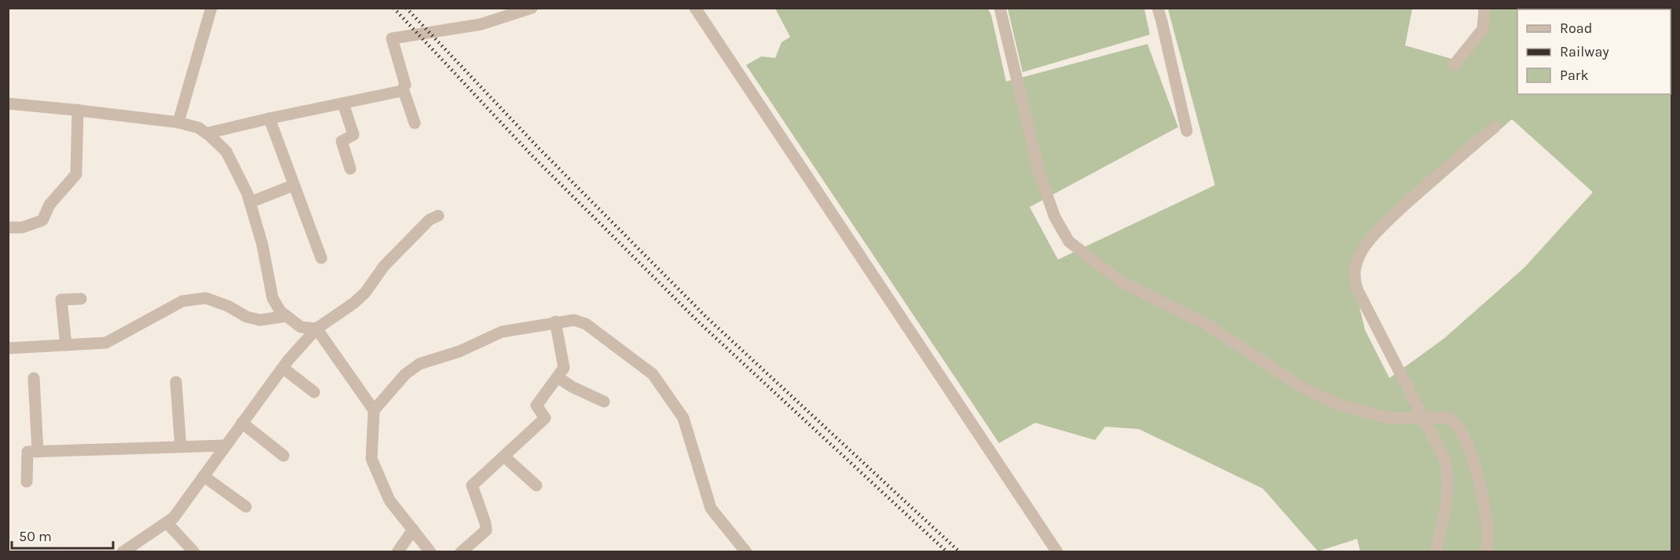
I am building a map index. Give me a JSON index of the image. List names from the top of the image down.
{
  "legend": ["Road", "Railway", "Park"],
  "scale_bar": "50 m"
}
